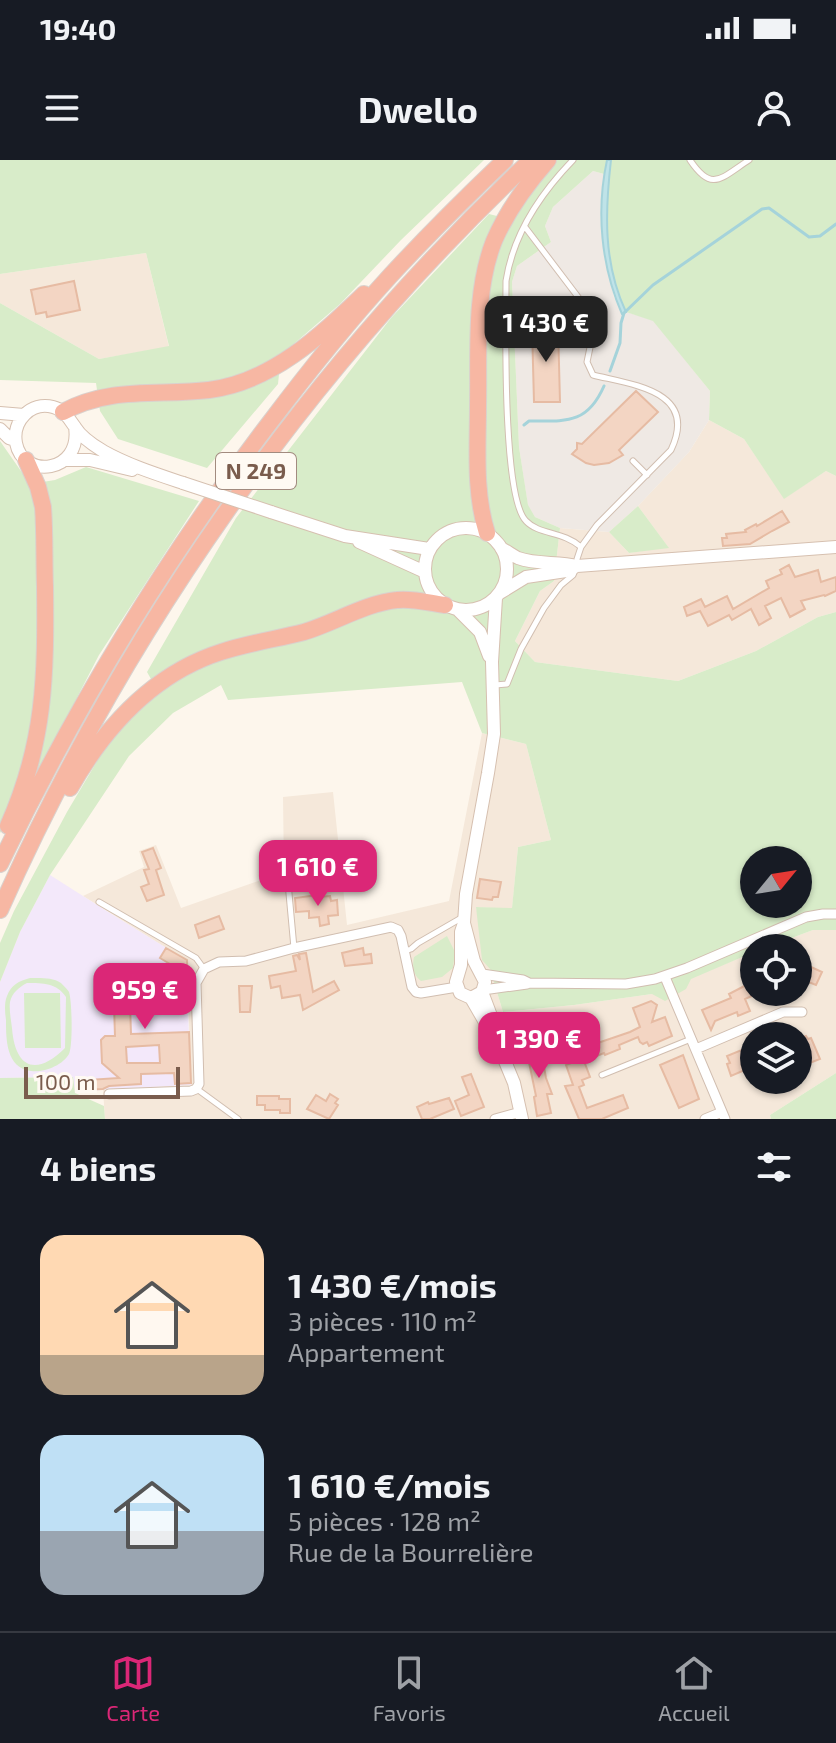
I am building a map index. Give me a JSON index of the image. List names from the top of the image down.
{
  "streets": {
    "highway": ["N 249"]
  },
  "scale_bar": "100 m",
  "north": "top right",
  "page": {
    "status": "19:40",
    "header": "Dwello",
    "price": [
      "1 430 €",
      "1 610 €",
      "959 €",
      "1 390 €"
    ],
    "scale": "100 m",
    "heading": "4 biens",
    "list": [
      {
        "name": "1 430 €/mois",
        "note": "3 pièces · 110 m² · Appartement"
      },
      {
        "name": "1 610 €/mois",
        "note": "5 pièces · 128 m² · Rue de la Bourrelière"
      }
    ],
    "tabs": ["Carte", "Favoris", "Accueil"]
  }
}
